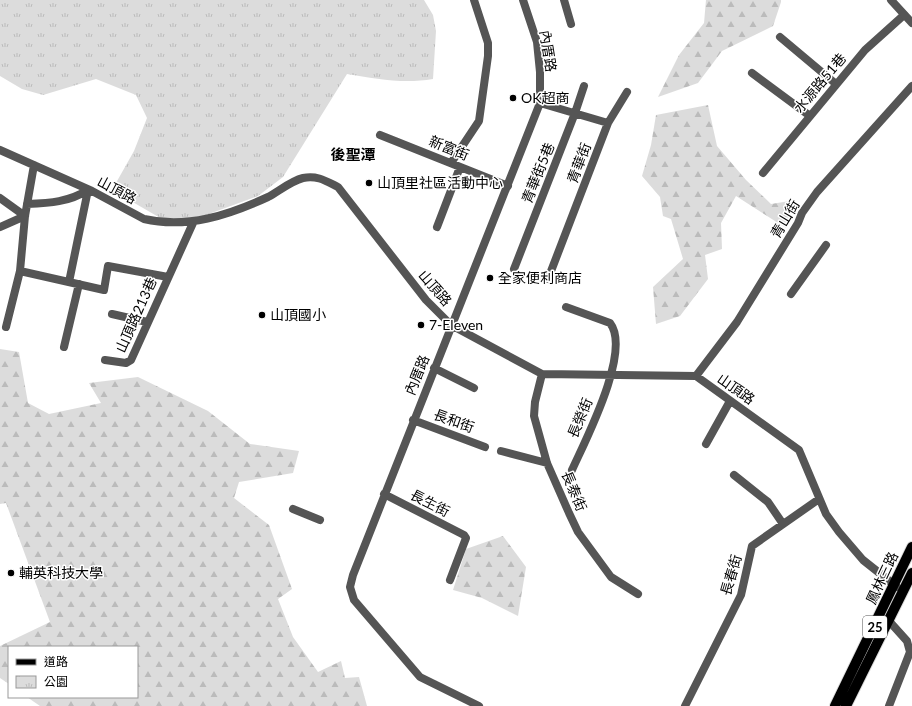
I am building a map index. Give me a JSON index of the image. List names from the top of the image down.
{
  "streets": {
    "main road": ["鳳林三路", "25"],
    "street": [
      "內厝路",
      "水源路51巷",
      "新富街",
      "青華街",
      "青華街5巷",
      "山頂路",
      "青山街",
      "山頂路213巷",
      "長榮街",
      "長和街",
      "長泰街",
      "長生街",
      "長春街"
    ]
  },
  "crossings": [
    ["內厝路", "新富街"],
    ["內厝路", "山頂路"],
    ["內厝路", "長和街"],
    ["內厝路", "長生街"],
    ["山頂路", "青山街"],
    ["山頂路", "山頂路213巷"],
    ["山頂路", "長榮街"],
    ["山頂路", "長泰街"],
    ["山頂路", "長春街"],
    ["山頂路", "鳳林三路"]
  ],
  "districts": ["後聖潭"],
  "places": [
    "OK超商",
    "山頂里社區活動中心",
    "全家便利商店",
    "山頂國小",
    "7-Eleven",
    "輔英科技大學"
  ],
  "legend": ["道路", "公園"]
}
